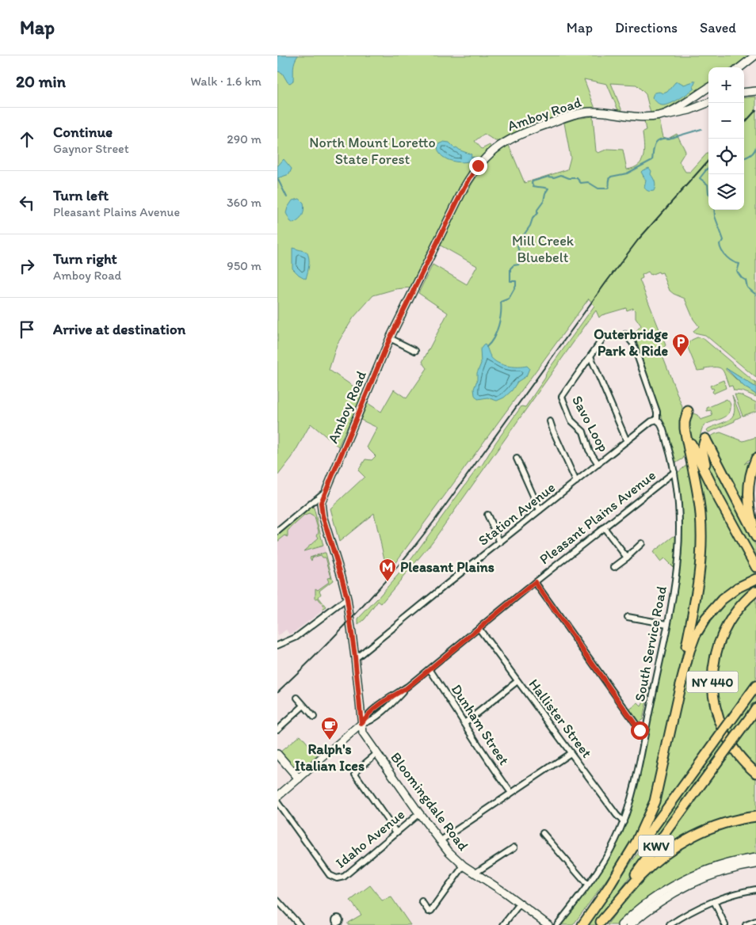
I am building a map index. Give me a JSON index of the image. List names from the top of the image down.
{
  "streets": {
    "highway": ["NY 440", "KWV"],
    "main road": ["Amboy Road", "Bloomingdale Road"],
    "street": [
      "Savo Loop",
      "Station Avenue",
      "Pleasant Plains Avenue",
      "South Service Road",
      "Hallister Street",
      "Dunham Street",
      "Idaho Avenue"
    ]
  },
  "crossings": [
    ["Amboy Road", "Station Avenue"],
    ["Amboy Road", "Pleasant Plains Avenue"],
    ["Amboy Road", "Bloomingdale Road"],
    ["Savo Loop", "Station Avenue"],
    ["Station Avenue", "South Service Road"],
    ["Pleasant Plains Avenue", "South Service Road"],
    ["Pleasant Plains Avenue", "Hallister Street"],
    ["Pleasant Plains Avenue", "Dunham Street"],
    ["Pleasant Plains Avenue", "Bloomingdale Road"],
    ["South Service Road", "Hallister Street"],
    ["Bloomingdale Road", "Idaho Avenue"]
  ],
  "parks": ["North Mount Loretto State Forest", "Mill Creek Bluebelt"],
  "places": {
    "parking": ["Outerbridge Park & Ride"],
    "metro station": ["Pleasant Plains"],
    "cafe": ["Ralph's Italian Ices"]
  },
  "page": {
    "header": "Map",
    "nav": ["Map", "Directions", "Saved"],
    "heading": ["20 min", "Walk · 1.6 km"],
    "map_buttons": ["+", "−"],
    "list": [
      ["Continue", "Gaynor Street", "290 m"],
      ["Turn left", "Pleasant Plains Avenue", "360 m"],
      ["Turn right", "Amboy Road", "950 m"],
      "Arrive at destination"
    ]
  }
}
